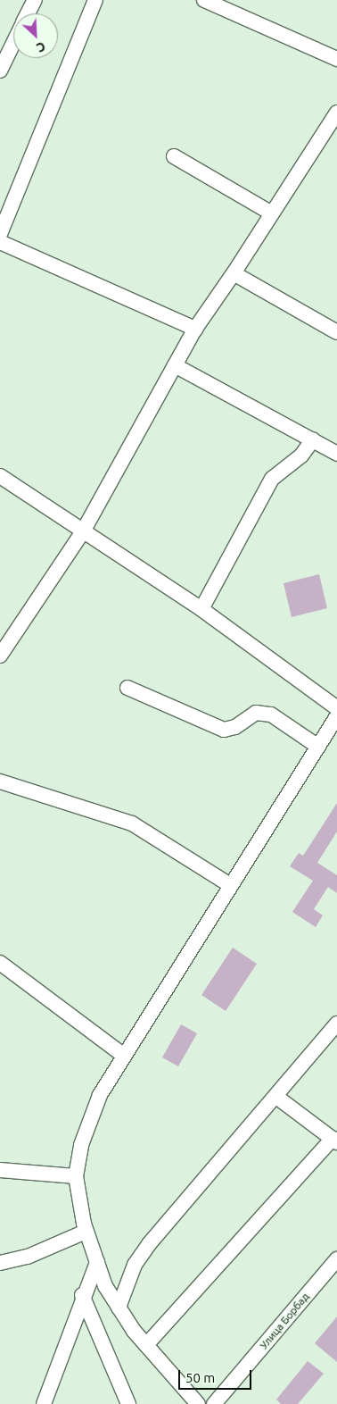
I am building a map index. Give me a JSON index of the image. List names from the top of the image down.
{
  "streets": {
    "street": ["Улица Борбад"]
  },
  "scale_bar": "50 m",
  "north": "bottom right"
}
